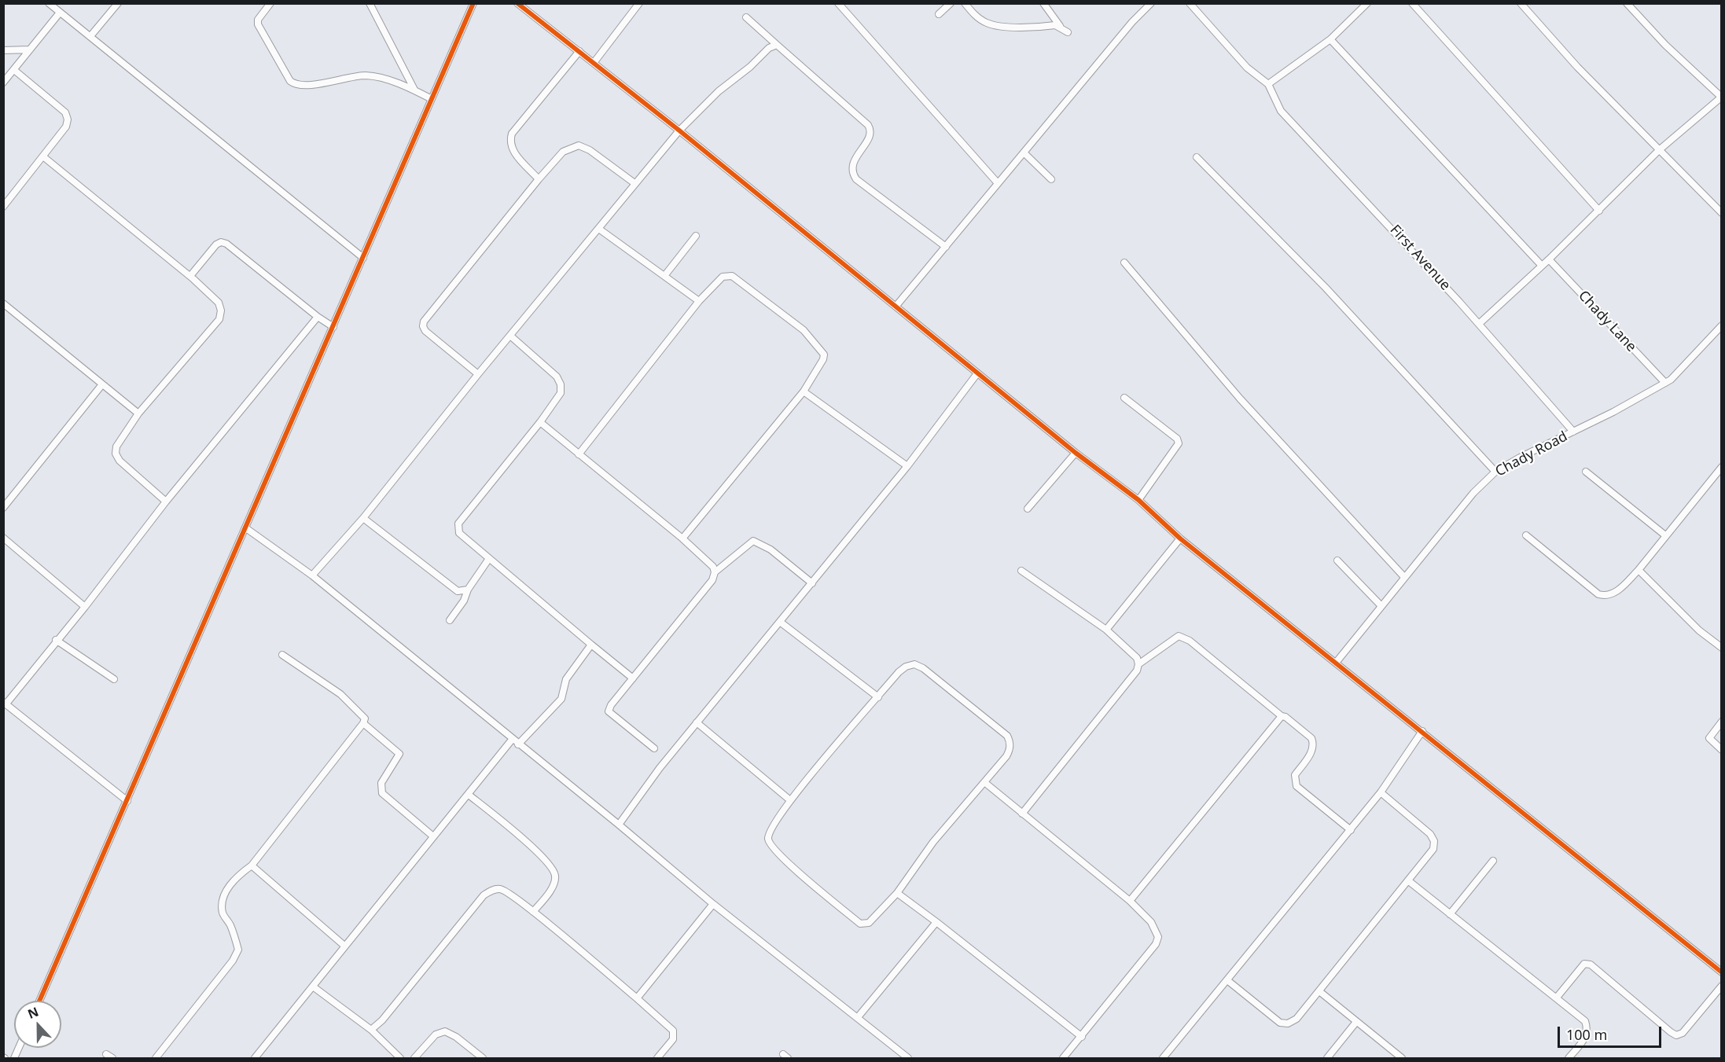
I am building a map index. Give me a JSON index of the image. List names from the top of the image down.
{
  "streets": {
    "street": ["First Avenue", "Chady Lane", "Chady Road"]
  },
  "crossings": [
    ["First Avenue", "Chady Road"],
    ["Chady Lane", "Chady Road"]
  ],
  "scale_bar": "100 m",
  "north": "top"
}
